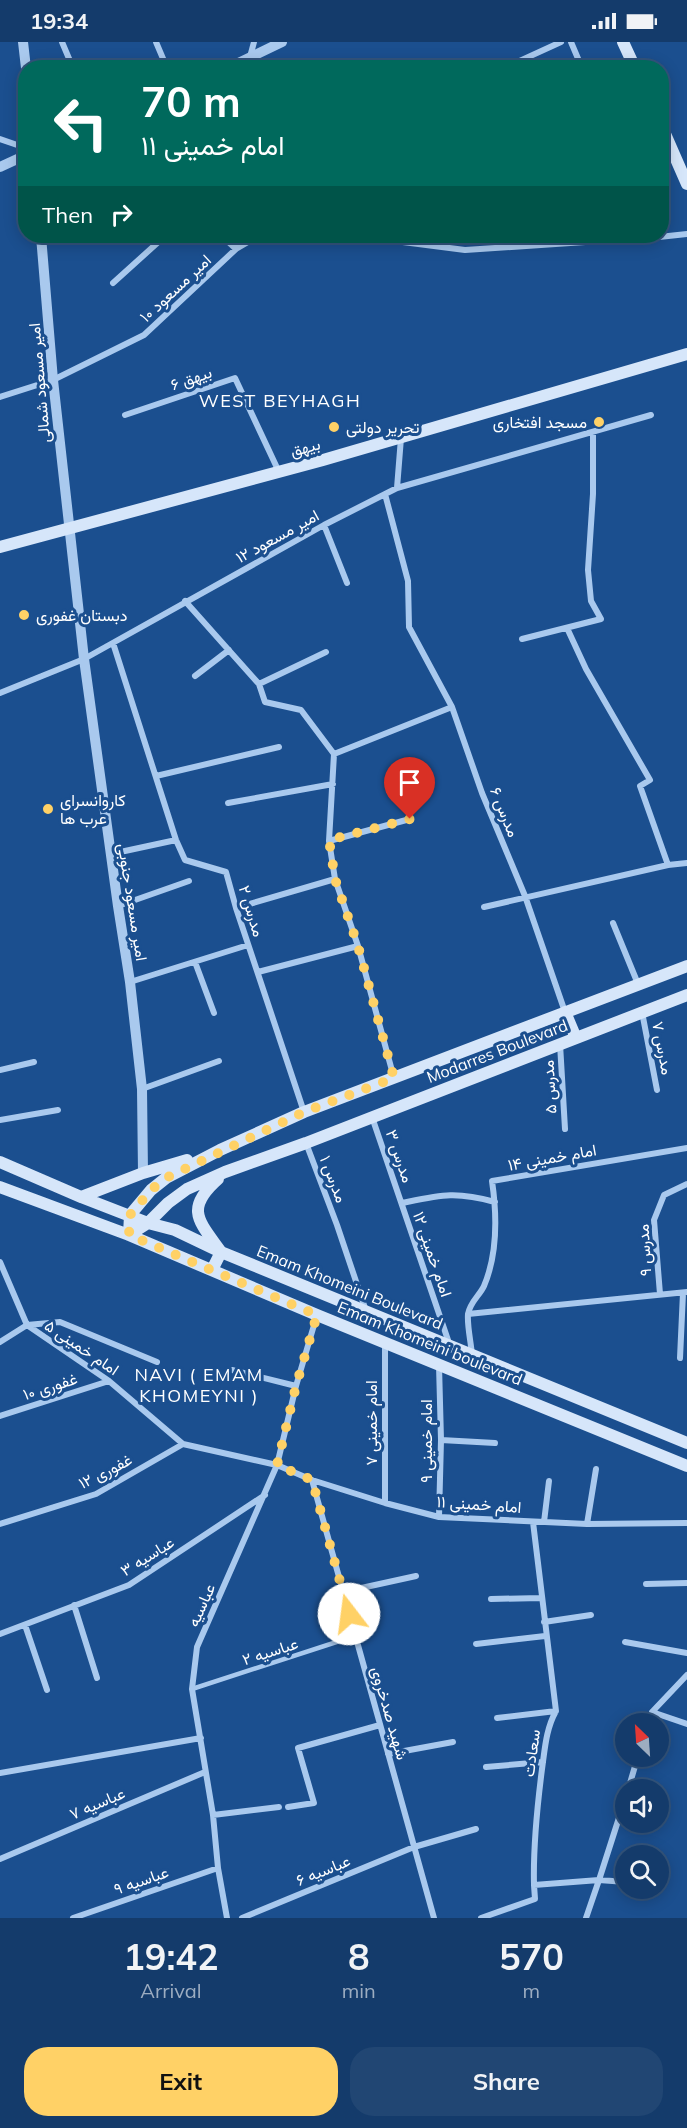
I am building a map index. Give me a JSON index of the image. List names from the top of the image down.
{
  "streets": {
    "main road": [
      "بیهق",
      "Modarres Boulevard",
      "Emam Khomeini Boulevard",
      "Emam Khomeini boulevard"
    ],
    "street": [
      "امیر مسعود ۱۰",
      "بیهق ۶",
      "امیر مسعود شمالی",
      "امیر مسعود ۱۲",
      "مدرس ۶",
      "امیر مسعود جنوبی",
      "مدرس ۲",
      "مدرس ۷",
      "مدرس ۵",
      "مدرس ۳",
      "امام خمینی ۱۴",
      "مدرس ۱",
      "مدرس ۹",
      "امام خمینی ۱۲",
      "امام خمینی ۵",
      "غفوری ۱۰",
      "امام خمینی ۷",
      "امام خمینی ۹",
      "غفوری ۱۲",
      "امام خمینی ۱۱",
      "عباسیه ۳",
      "عباسیه",
      "شهید صدخروی",
      "سعادت",
      "عباسیه ۷",
      "عباسیه ۶",
      "عباسیه ۹"
    ],
    "lane": ["عباسیه ۲"]
  },
  "crossings": [
    ["امیر مسعود ۱۰", "امیر مسعود شمالی"],
    ["بیهق ۶", "بیهق"],
    ["امیر مسعود شمالی", "بیهق"],
    ["امیر مسعود شمالی", "امیر مسعود جنوبی"],
    ["بیهق", "امیر مسعود جنوبی"],
    ["امیر مسعود ۱۲", "مدرس ۶"],
    ["امیر مسعود ۱۲", "امیر مسعود جنوبی"],
    ["امیر مسعود ۱۲", "مدرس ۲"],
    ["مدرس ۶", "Modarres Boulevard"],
    ["مدرس ۲", "Modarres Boulevard"],
    ["مدرس ۷", "Modarres Boulevard"],
    ["Modarres Boulevard", "مدرس ۵"],
    ["Modarres Boulevard", "مدرس ۳"],
    ["Modarres Boulevard", "مدرس ۱"],
    ["Modarres Boulevard", "Emam Khomeini Boulevard"],
    ["Modarres Boulevard", "Emam Khomeini boulevard"],
    ["مدرس ۳", "امام خمینی ۱۲"],
    ["مدرس ۱", "Emam Khomeini Boulevard"],
    ["امام خمینی ۱۲", "Emam Khomeini Boulevard"],
    ["Emam Khomeini boulevard", "امام خمینی ۷"],
    ["Emam Khomeini boulevard", "امام خمینی ۹"],
    ["Emam Khomeini boulevard", "عباسیه"],
    ["امام خمینی ۵", "غفوری ۱۰"],
    ["امام خمینی ۵", "غفوری ۱۲"],
    ["امام خمینی ۵", "امام خمینی ۱۱"],
    ["امام خمینی ۵", "عباسیه"],
    ["امام خمینی ۷", "امام خمینی ۱۱"],
    ["امام خمینی ۹", "امام خمینی ۱۱"],
    ["امام خمینی ۱۱", "عباسیه"],
    ["امام خمینی ۱۱", "شهید صدخروی"],
    ["امام خمینی ۱۱", "سعادت"],
    ["عباسیه ۳", "عباسیه"],
    ["عباسیه", "عباسیه ۲"],
    ["عباسیه", "عباسیه ۷"],
    ["عباسیه", "عباسیه ۹"],
    ["عباسیه ۲", "شهید صدخروی"],
    ["شهید صدخروی", "عباسیه ۶"]
  ],
  "districts": ["WEST BEYHAGH", "NAVI ( EMAM KHOMEYNI )"],
  "places": [
    "مسجد افتخاری",
    "تحریر دولتی",
    "دبستان غفوری",
    "کاروانسرای عرب ها"
  ],
  "north": "top left",
  "page": {
    "status": "19:34",
    "turn": ["70 m", "امام خمینی ۱۱"],
    "then": "Then",
    "eta": [
      "19:42",
      "Arrival",
      "8",
      "min",
      "570",
      "m"
    ],
    "buttons": ["Exit", "Share"]
  }
}
